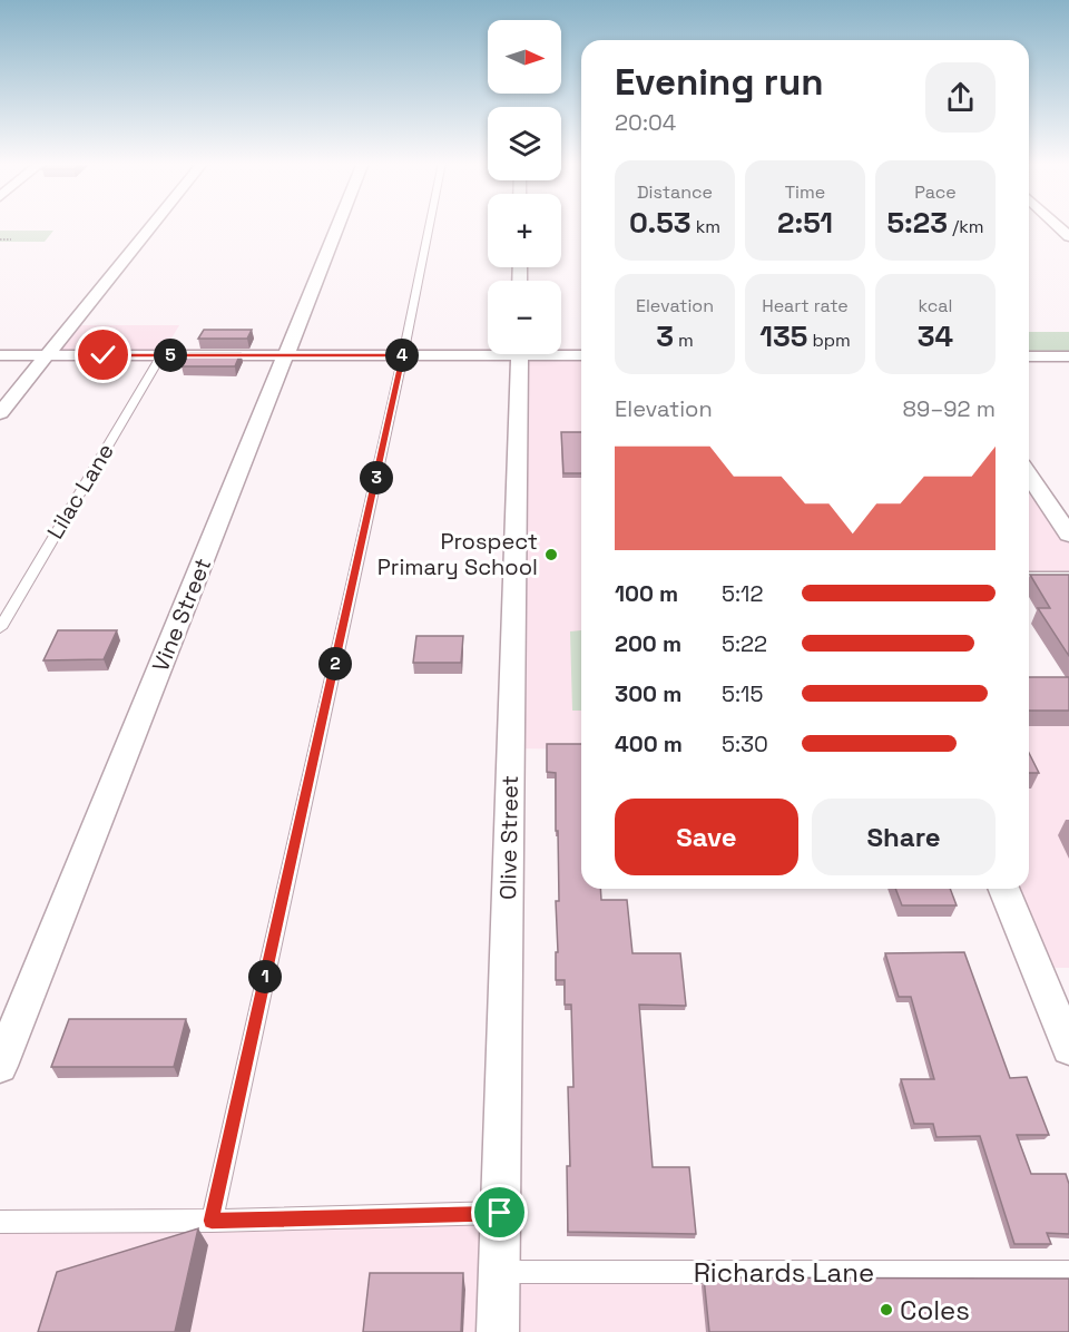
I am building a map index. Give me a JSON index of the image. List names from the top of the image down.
{
  "streets": {
    "street": ["Vine Street", "Olive Street"],
    "lane": ["Lilac Lane", "Richards Lane"]
  },
  "crossings": [
    ["Olive Street", "Richards Lane"]
  ],
  "places": ["Prospect Primary School", "Coles"],
  "north": "right",
  "page": {
    "map_buttons": ["+", "−"],
    "heading": ["Evening run", "20:04"],
    "stats": [
      ["Distance", "0.53 km"],
      ["Time", "2:51"],
      ["Pace", "5:23 /km"],
      ["Elevation", "3 m"],
      ["Heart rate", "135 bpm"],
      ["kcal", "34"]
    ],
    "pins": [
      "4",
      "5",
      "3",
      "2",
      "1"
    ],
    "chart": ["Elevation", "89–92 m"],
    "list": [
      {
        "name": "100 m",
        "note": "5:12"
      },
      {
        "name": "200 m",
        "note": "5:22"
      },
      {
        "name": "300 m",
        "note": "5:15"
      },
      {
        "name": "400 m",
        "note": "5:30"
      }
    ],
    "buttons": ["Save", "Share"]
  }
}
